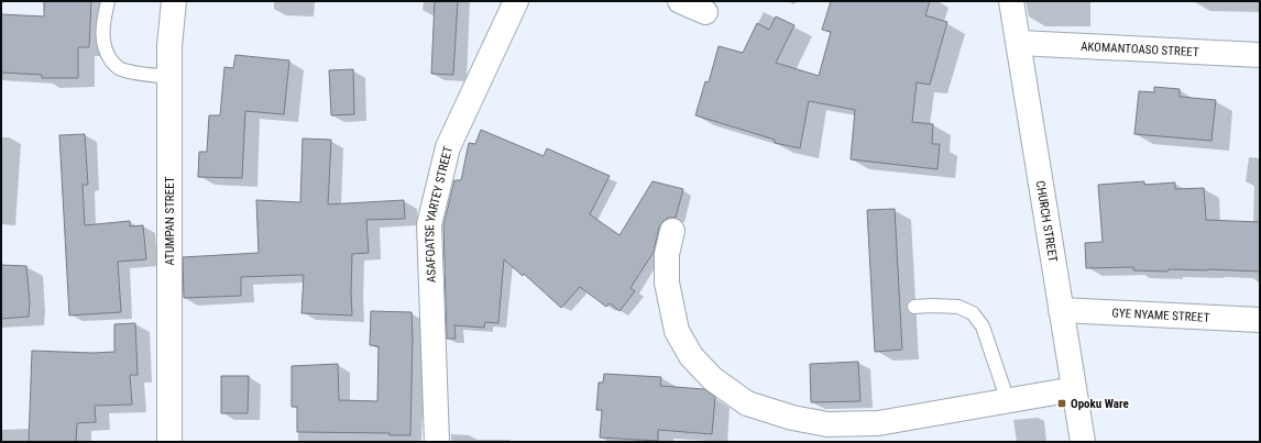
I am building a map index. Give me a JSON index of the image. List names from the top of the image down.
{
  "streets": {
    "street": [
      "AKOMANTOASO STREET",
      "ASAFOATSE YARTEY STREET",
      "ATUMPAN STREET",
      "CHURCH STREET",
      "GYE NYAME STREET"
    ]
  },
  "crossings": [
    ["AKOMANTOASO STREET", "CHURCH STREET"],
    ["CHURCH STREET", "GYE NYAME STREET"]
  ],
  "places": {
    "transit": ["Opoku Ware"]
  }
}
